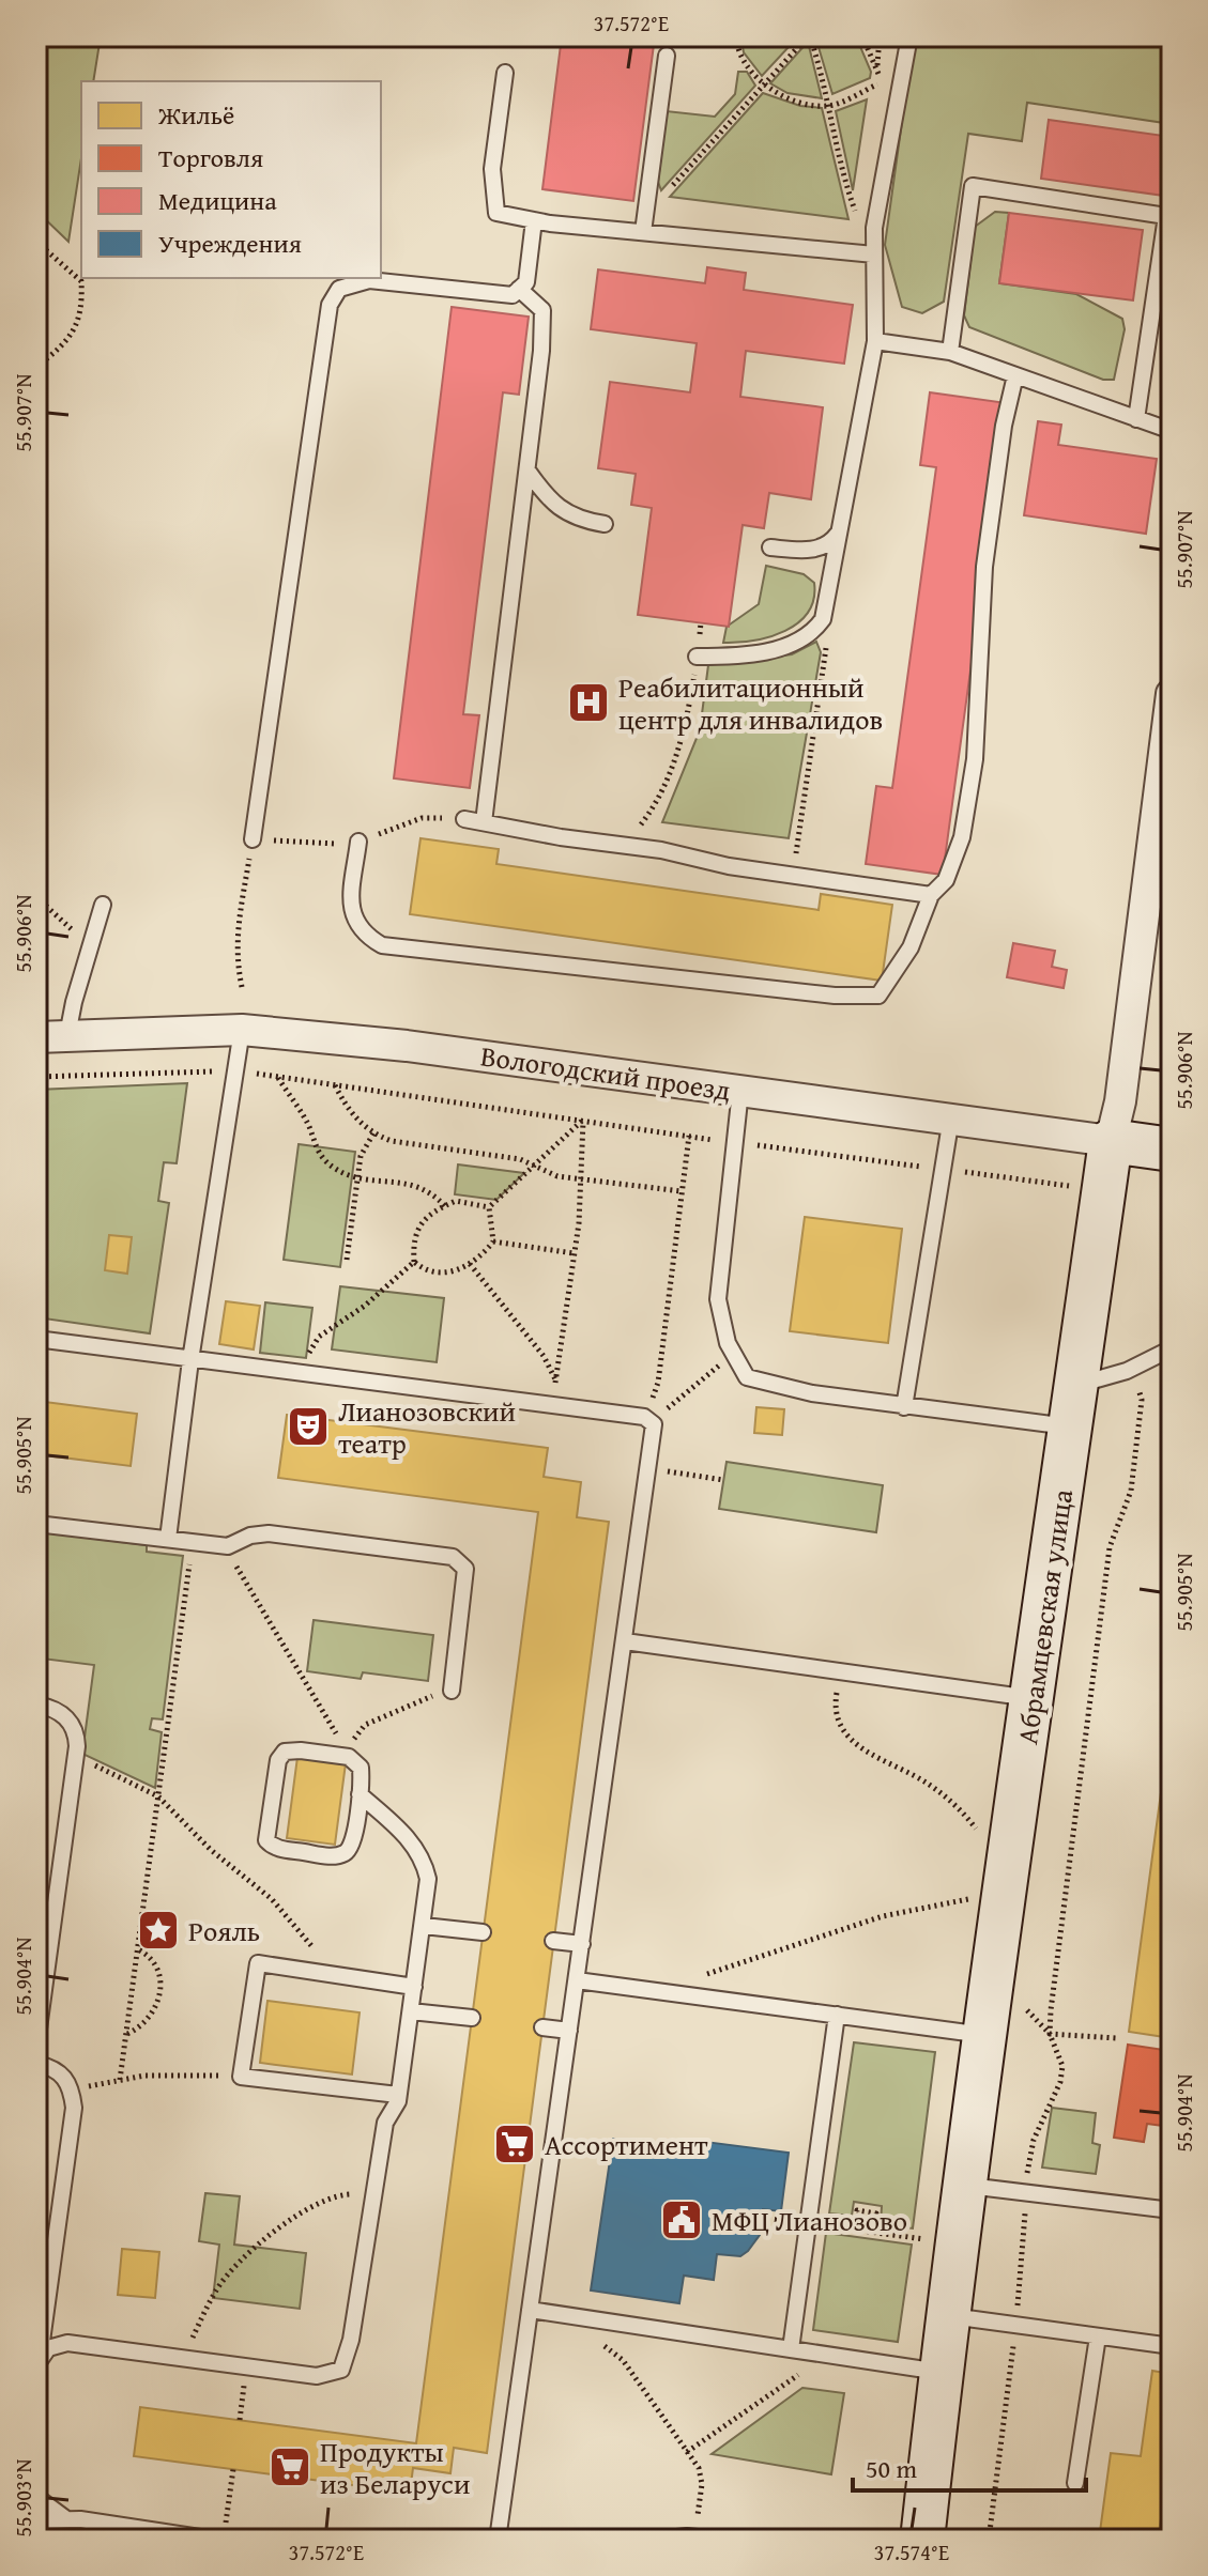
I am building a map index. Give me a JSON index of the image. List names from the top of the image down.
{
  "streets": {
    "street": ["Вологодский проезд", "Абрамцевская улица"]
  },
  "crossings": [
    ["Вологодский проезд", "Абрамцевская улица"]
  ],
  "places": {
    "hospital": ["Реабилитационный центр для инвалидов"],
    "theatre": ["Лианозовский театр"],
    "place": ["Рояль"],
    "supermarket": ["Ассортимент", "Продукты из Беларуси"],
    "public building": ["МФЦ Лианозово"]
  },
  "legend": [
    "Жильё",
    "Торговля",
    "Медицина",
    "Учреждения"
  ],
  "scale_bar": "50 m",
  "coordinates": [
    "37.572°E",
    "55.907°N",
    "55.906°N",
    "55.905°N",
    "55.904°N",
    "55.903°N",
    "37.574°E"
  ]
}
